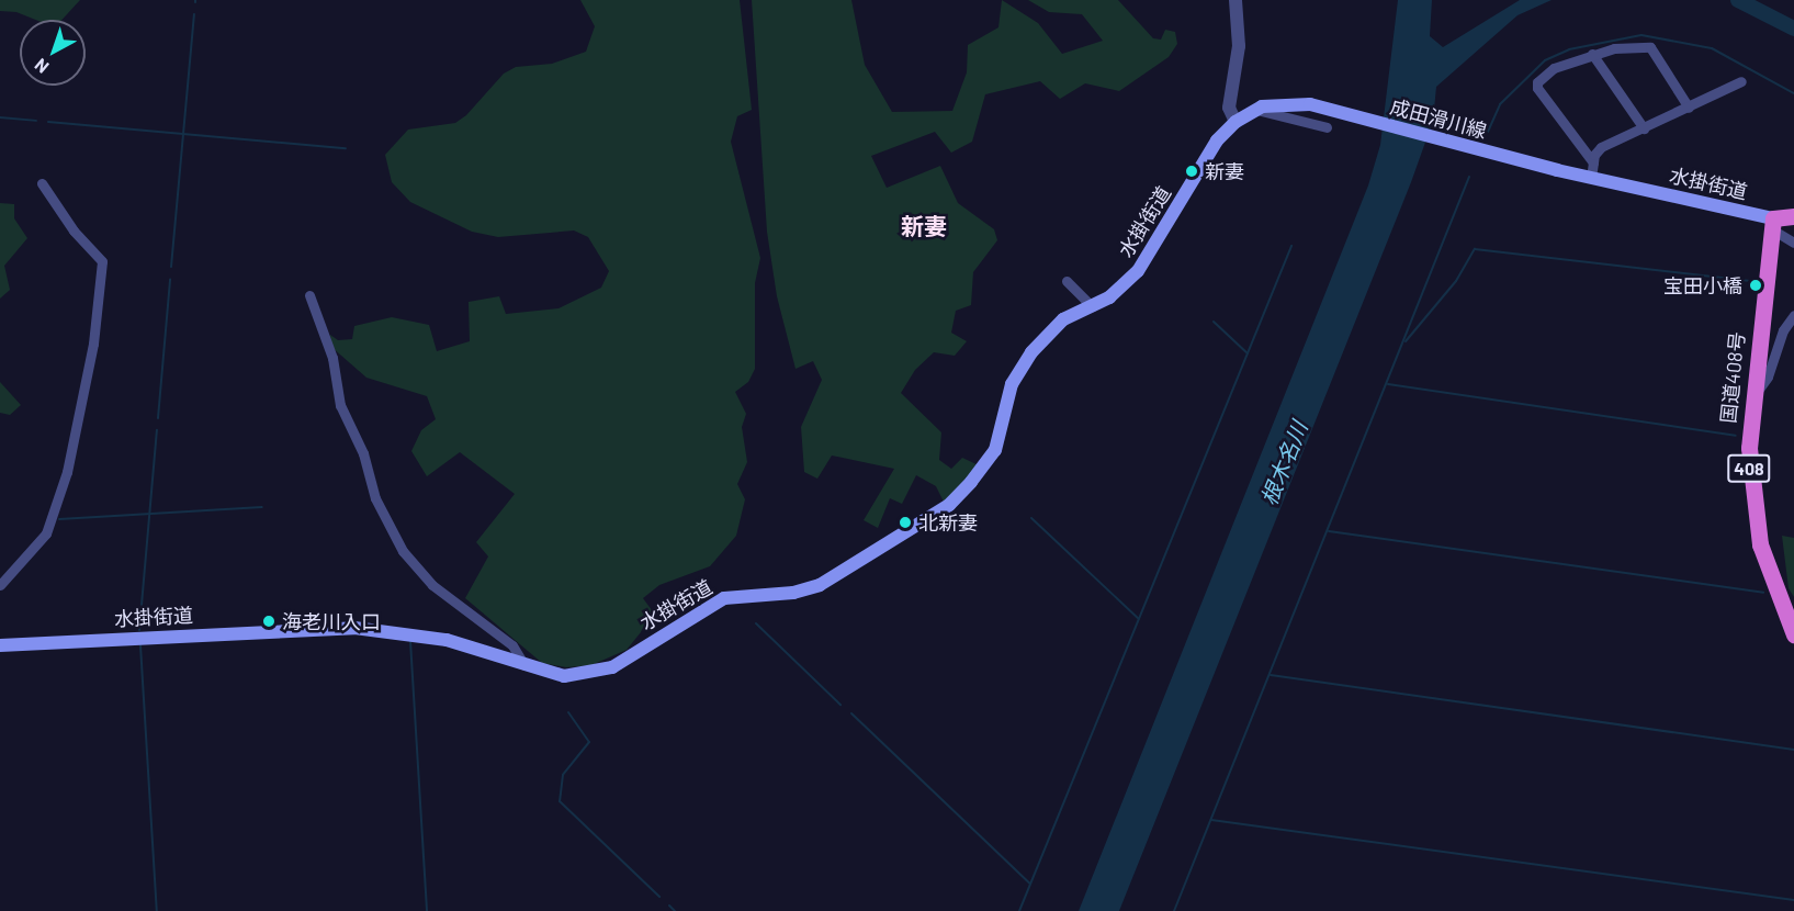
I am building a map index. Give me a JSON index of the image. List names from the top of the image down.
{
  "streets": {
    "highway": ["国道408号", "408"],
    "main road": ["成田滑川線", "水掛街道"]
  },
  "crossings": [
    ["成田滑川線", "水掛街道"],
    ["水掛街道", "国道408号"]
  ],
  "districts": ["新妻"],
  "water": ["根木名川"],
  "places": [
    "新妻",
    "宝田小橋",
    "北新妻",
    "海老川入口"
  ],
  "north": "bottom left"
}
